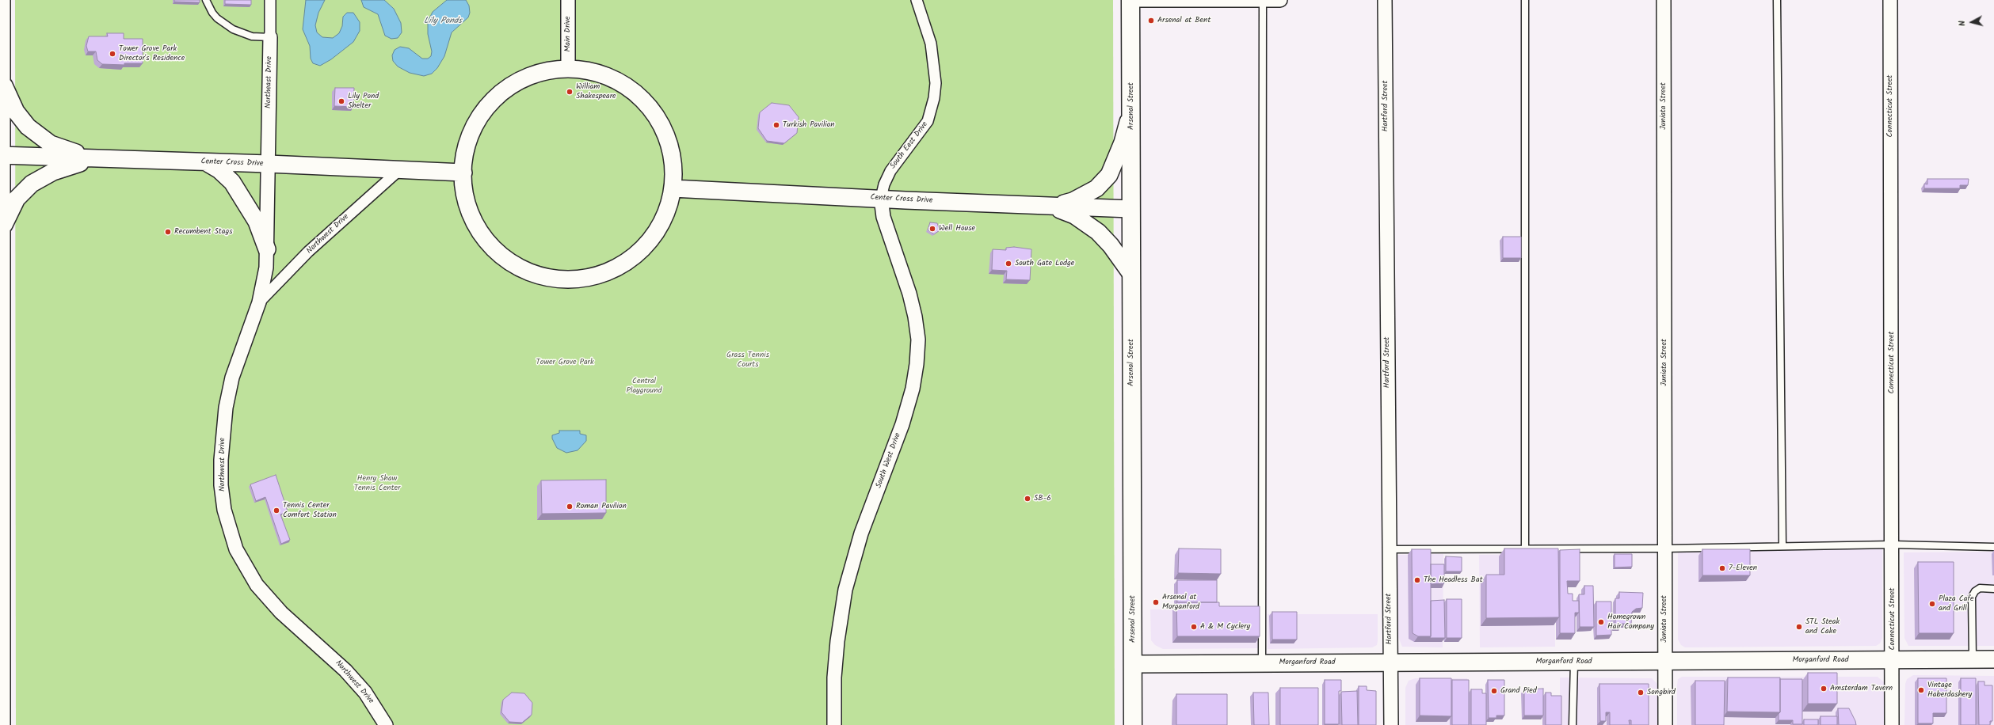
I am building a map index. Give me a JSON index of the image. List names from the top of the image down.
{
  "streets": {
    "main road": ["Arsenal Street"],
    "street": [
      "Main Drive",
      "Northeast Drive",
      "Hartford Street",
      "Juniata Street",
      "Connecticut Street",
      "South East Drive",
      "Center Cross Drive",
      "Northwest Drive",
      "South West Drive",
      "Morganford Road"
    ]
  },
  "crossings": [
    ["Northeast Drive", "Center Cross Drive"],
    ["Northeast Drive", "Northwest Drive"],
    ["Arsenal Street", "Center Cross Drive"],
    ["Arsenal Street", "Morganford Road"],
    ["Hartford Street", "Morganford Road"],
    ["Juniata Street", "Morganford Road"],
    ["Connecticut Street", "Morganford Road"],
    ["South East Drive", "Center Cross Drive"],
    ["South East Drive", "South West Drive"],
    ["Center Cross Drive", "Northwest Drive"],
    ["Center Cross Drive", "South West Drive"]
  ],
  "water": ["Lily Ponds"],
  "parks": [
    "Grass Tennis Courts",
    "Tower Grove Park",
    "Central Playground",
    "Henry Shaw Tennis Center"
  ],
  "places": [
    "Arsenal at Bent",
    "Tower Grove Park Director's Residence",
    "William Shakespeare",
    "Lily Pond Shelter",
    "Turkish Pavilion",
    "Well House",
    "Recumbent Stags",
    "South Gate Lodge",
    "SB-6",
    "Roman Pavilion",
    "Tennis Center Comfort Station",
    "7-Eleven",
    "The Headless Bat",
    "Arsenal at Morganford",
    "Plaza Cafe and Grill",
    "Homegrown Hair Company",
    "A & M Cyclery",
    "STL Steak and Cake",
    "Amsterdam Tavern",
    "Vintage Haberdashery",
    "Grand Pied",
    "Songbird"
  ],
  "north": "left"
}
